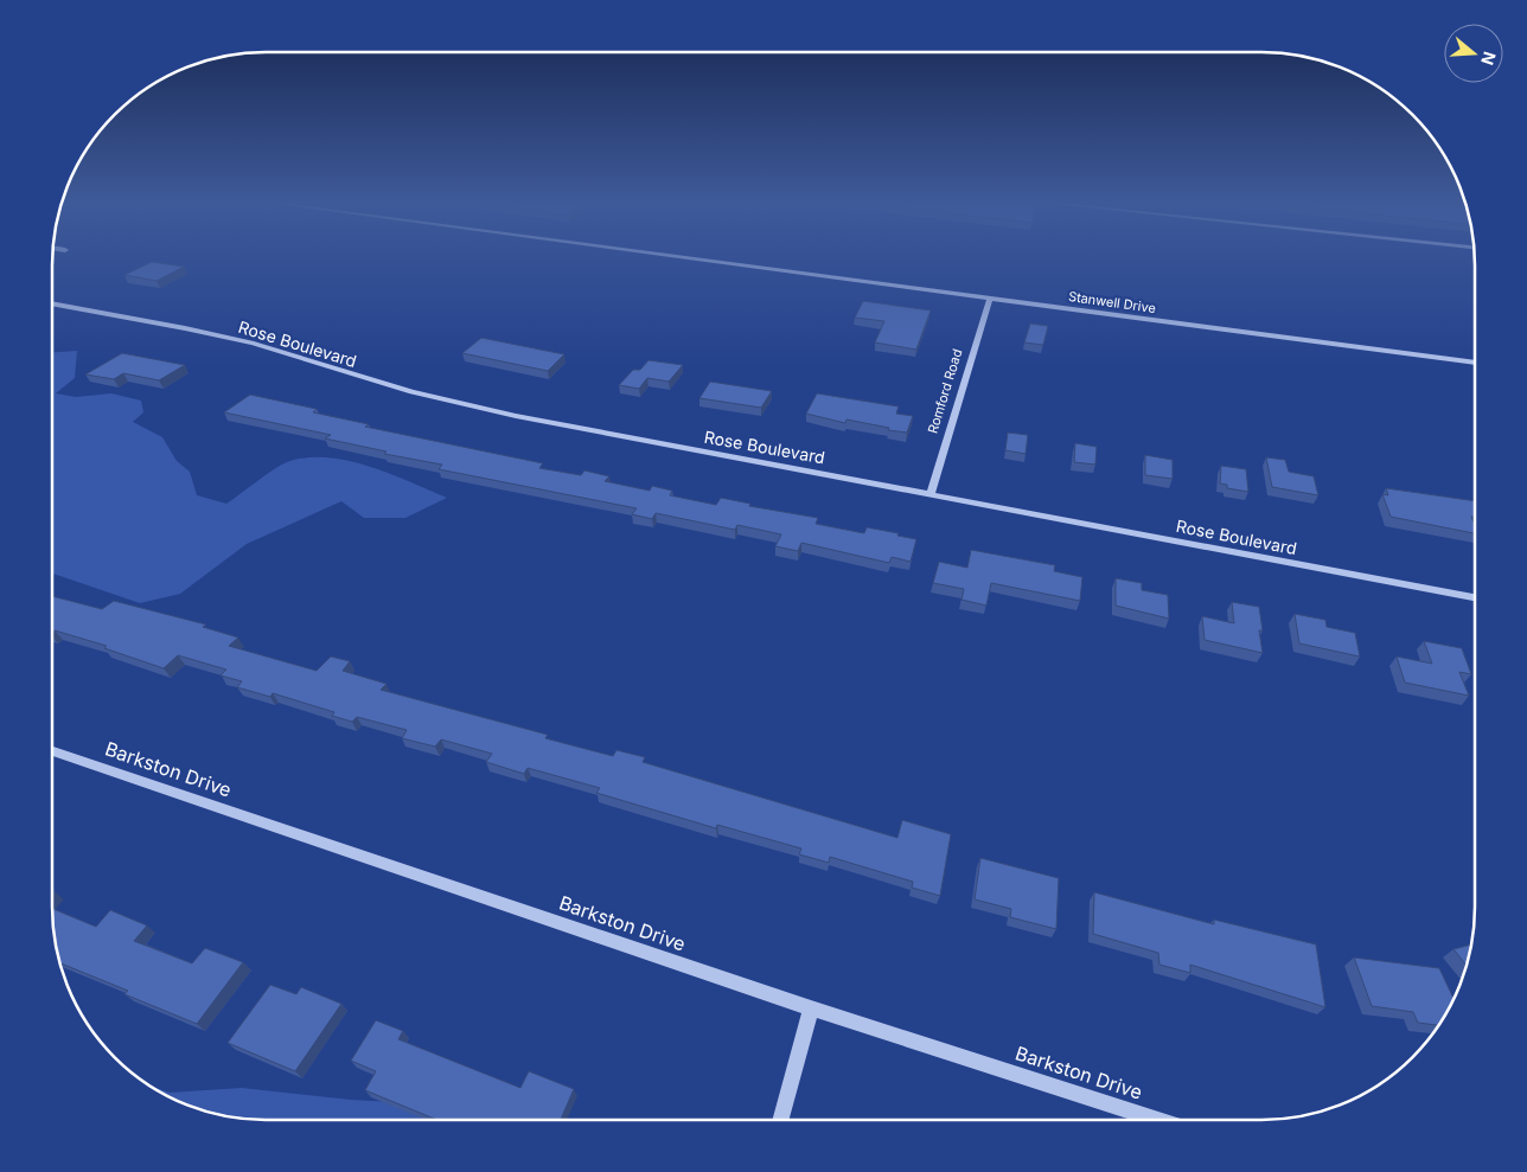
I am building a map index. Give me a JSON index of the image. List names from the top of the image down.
{
  "streets": {
    "street": [
      "Stanwell Drive",
      "Rose Boulevard",
      "Romford Road",
      "Barkston Drive"
    ]
  },
  "crossings": [
    ["Stanwell Drive", "Romford Road"],
    ["Rose Boulevard", "Romford Road"]
  ],
  "north": "right"
}
